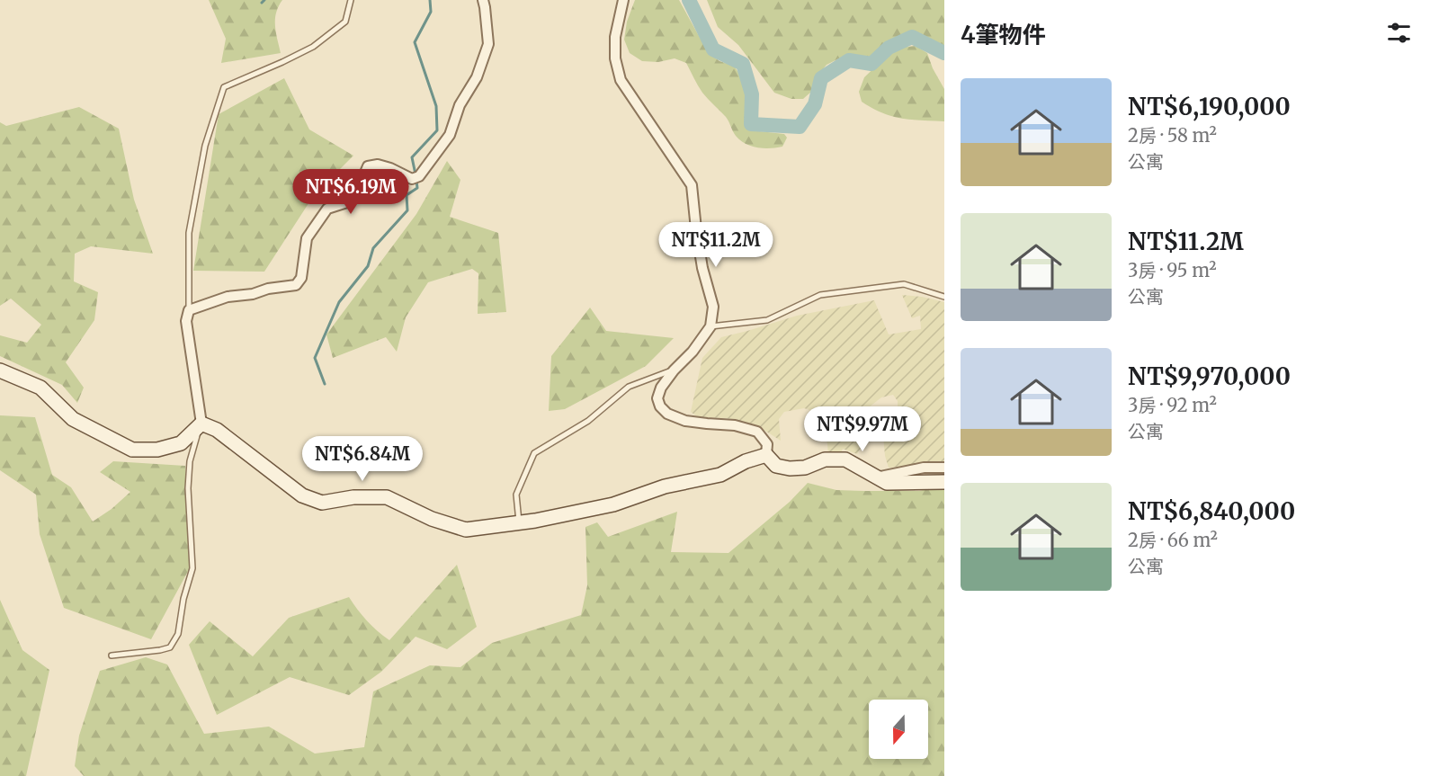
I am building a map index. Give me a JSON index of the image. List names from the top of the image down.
{
  "north": "bottom",
  "page": {
    "heading": "4筆物件",
    "list": [
      {
        "name": "NT$6,190,000",
        "note": "2房 · 58 m² · 公寓"
      },
      {
        "name": "NT$11.2M",
        "note": "3房 · 95 m² · 公寓"
      },
      {
        "name": "NT$9,970,000",
        "note": "3房 · 92 m² · 公寓"
      },
      {
        "name": "NT$6,840,000",
        "note": "2房 · 66 m² · 公寓"
      }
    ],
    "price": [
      "NT$6.19M",
      "NT$11.2M",
      "NT$9.97M",
      "NT$6.84M"
    ]
  }
}
